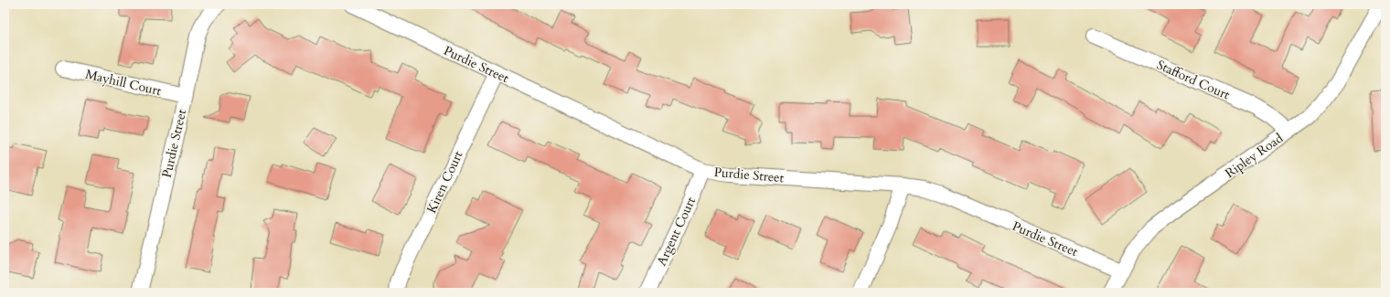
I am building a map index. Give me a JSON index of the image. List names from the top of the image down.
{
  "streets": {
    "street": [
      "Purdie Street",
      "Stafford Court",
      "Mayhill Court",
      "Ripley Road",
      "Kiren Court",
      "Argent Court"
    ]
  },
  "crossings": [
    ["Purdie Street", "Mayhill Court"],
    ["Purdie Street", "Ripley Road"],
    ["Purdie Street", "Kiren Court"],
    ["Purdie Street", "Argent Court"],
    ["Stafford Court", "Ripley Road"]
  ]
}
